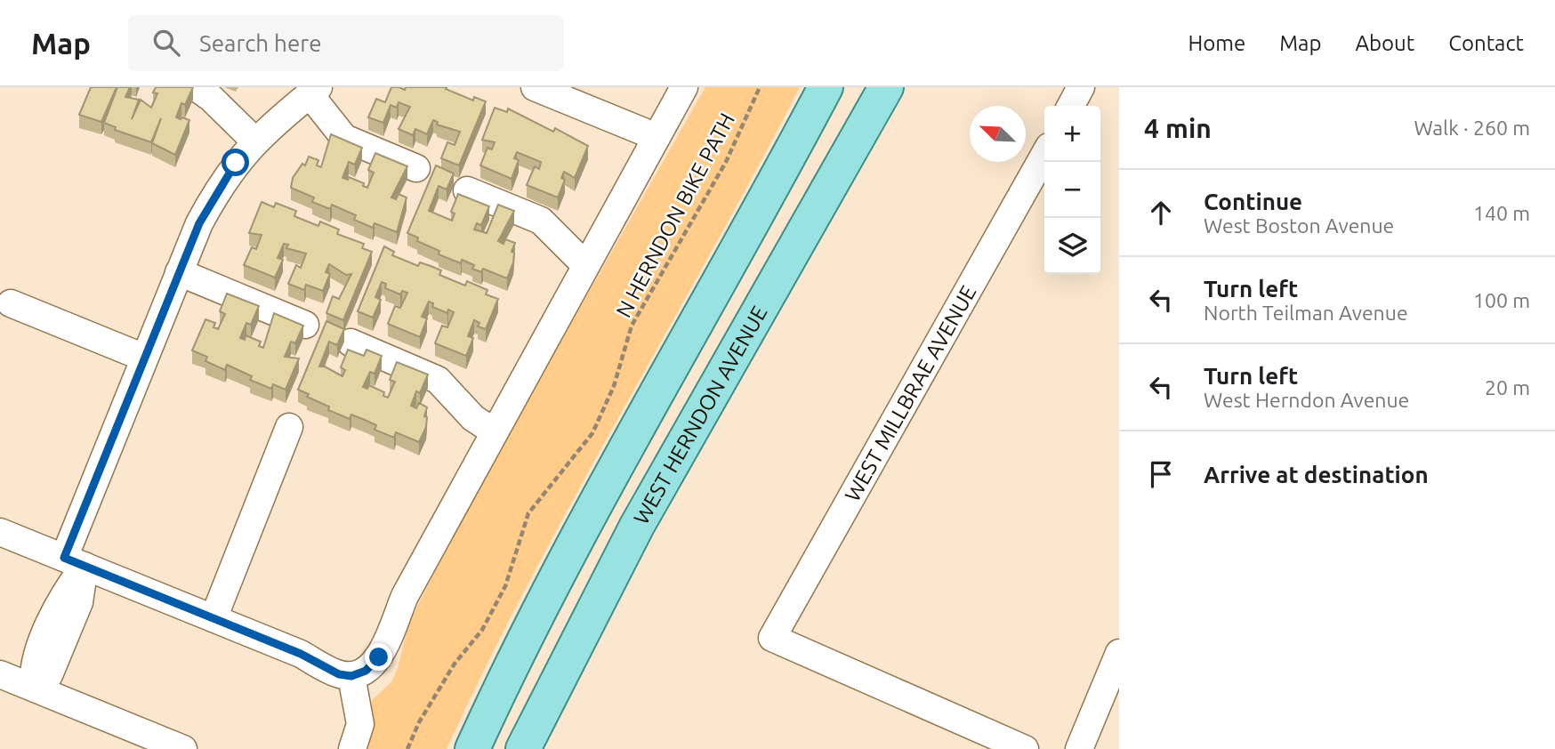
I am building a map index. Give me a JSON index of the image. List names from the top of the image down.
{
  "streets": {
    "main road": ["WEST HERNDON AVENUE"],
    "street": ["WEST MILLBRAE AVENUE"],
    "path": ["N HERNDON BIKE PATH"]
  },
  "north": "top left",
  "page": {
    "header": "Map",
    "search": "Search here",
    "nav": [
      "Home",
      "Map",
      "About",
      "Contact"
    ],
    "heading": ["4 min", "Walk · 260 m"],
    "map_buttons": ["+", "−"],
    "list": [
      ["Continue", "West Boston Avenue", "140 m"],
      ["Turn left", "North Teilman Avenue", "100 m"],
      ["Turn left", "West Herndon Avenue", "20 m"],
      "Arrive at destination"
    ]
  }
}
